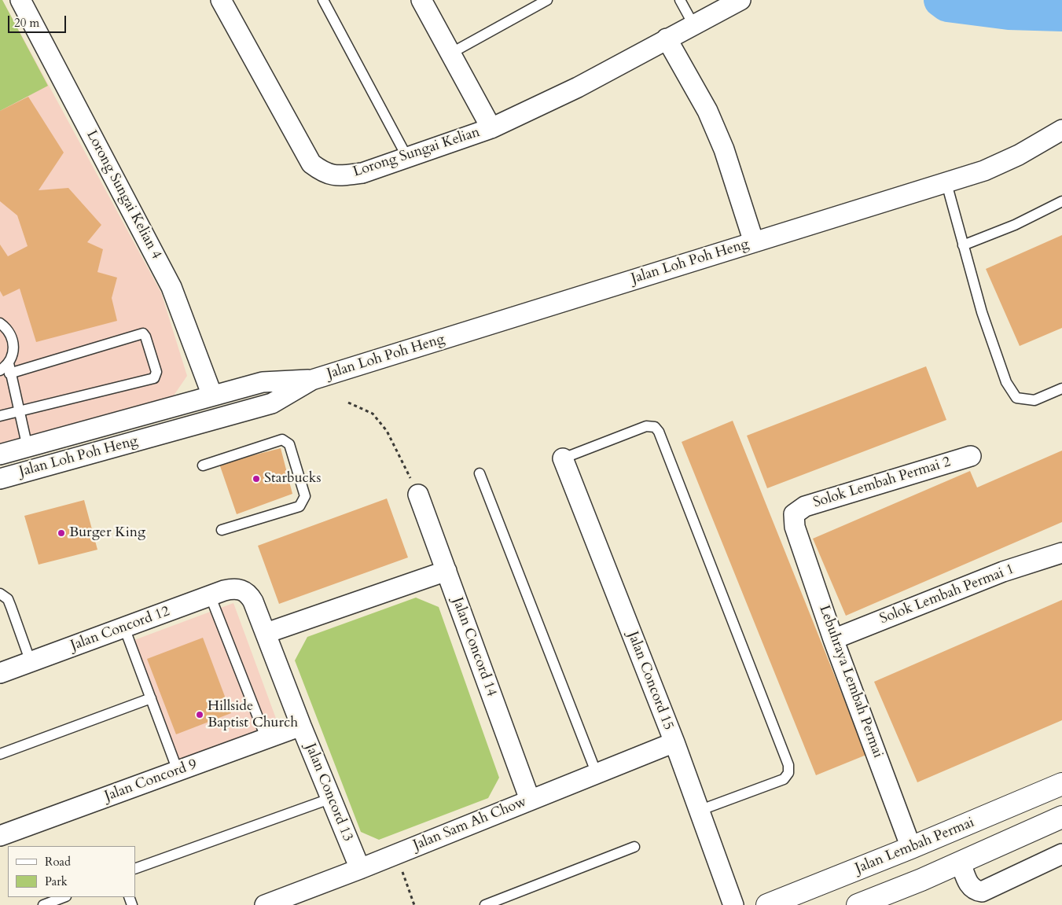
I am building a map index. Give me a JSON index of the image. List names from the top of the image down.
{
  "streets": {
    "main road": ["Jalan Lembah Permai"],
    "street": [
      "Lorong Sungai Kelian",
      "Lorong Sungai Kelian 4",
      "Jalan Loh Poh Heng",
      "Solok Lembah Permai 2",
      "Solok Lembah Permai 1",
      "Jalan Concord 12",
      "Jalan Concord 14",
      "Jalan Concord 15",
      "Lebuhraya Lembah Permai",
      "Jalan Concord 9",
      "Jalan Concord 13",
      "Jalan Sam Ah Chow"
    ]
  },
  "crossings": [
    ["Lorong Sungai Kelian 4", "Jalan Loh Poh Heng"],
    ["Solok Lembah Permai 2", "Lebuhraya Lembah Permai"],
    ["Solok Lembah Permai 1", "Lebuhraya Lembah Permai"],
    ["Jalan Concord 12", "Jalan Concord 13"],
    ["Jalan Concord 14", "Jalan Sam Ah Chow"],
    ["Jalan Concord 15", "Jalan Sam Ah Chow"],
    ["Lebuhraya Lembah Permai", "Jalan Lembah Permai"],
    ["Jalan Concord 9", "Jalan Concord 13"],
    ["Jalan Concord 13", "Jalan Sam Ah Chow"]
  ],
  "places": ["Starbucks", "Burger King", "Hillside Baptist Church"],
  "legend": ["Road", "Park"],
  "scale_bar": "20 m"
}
